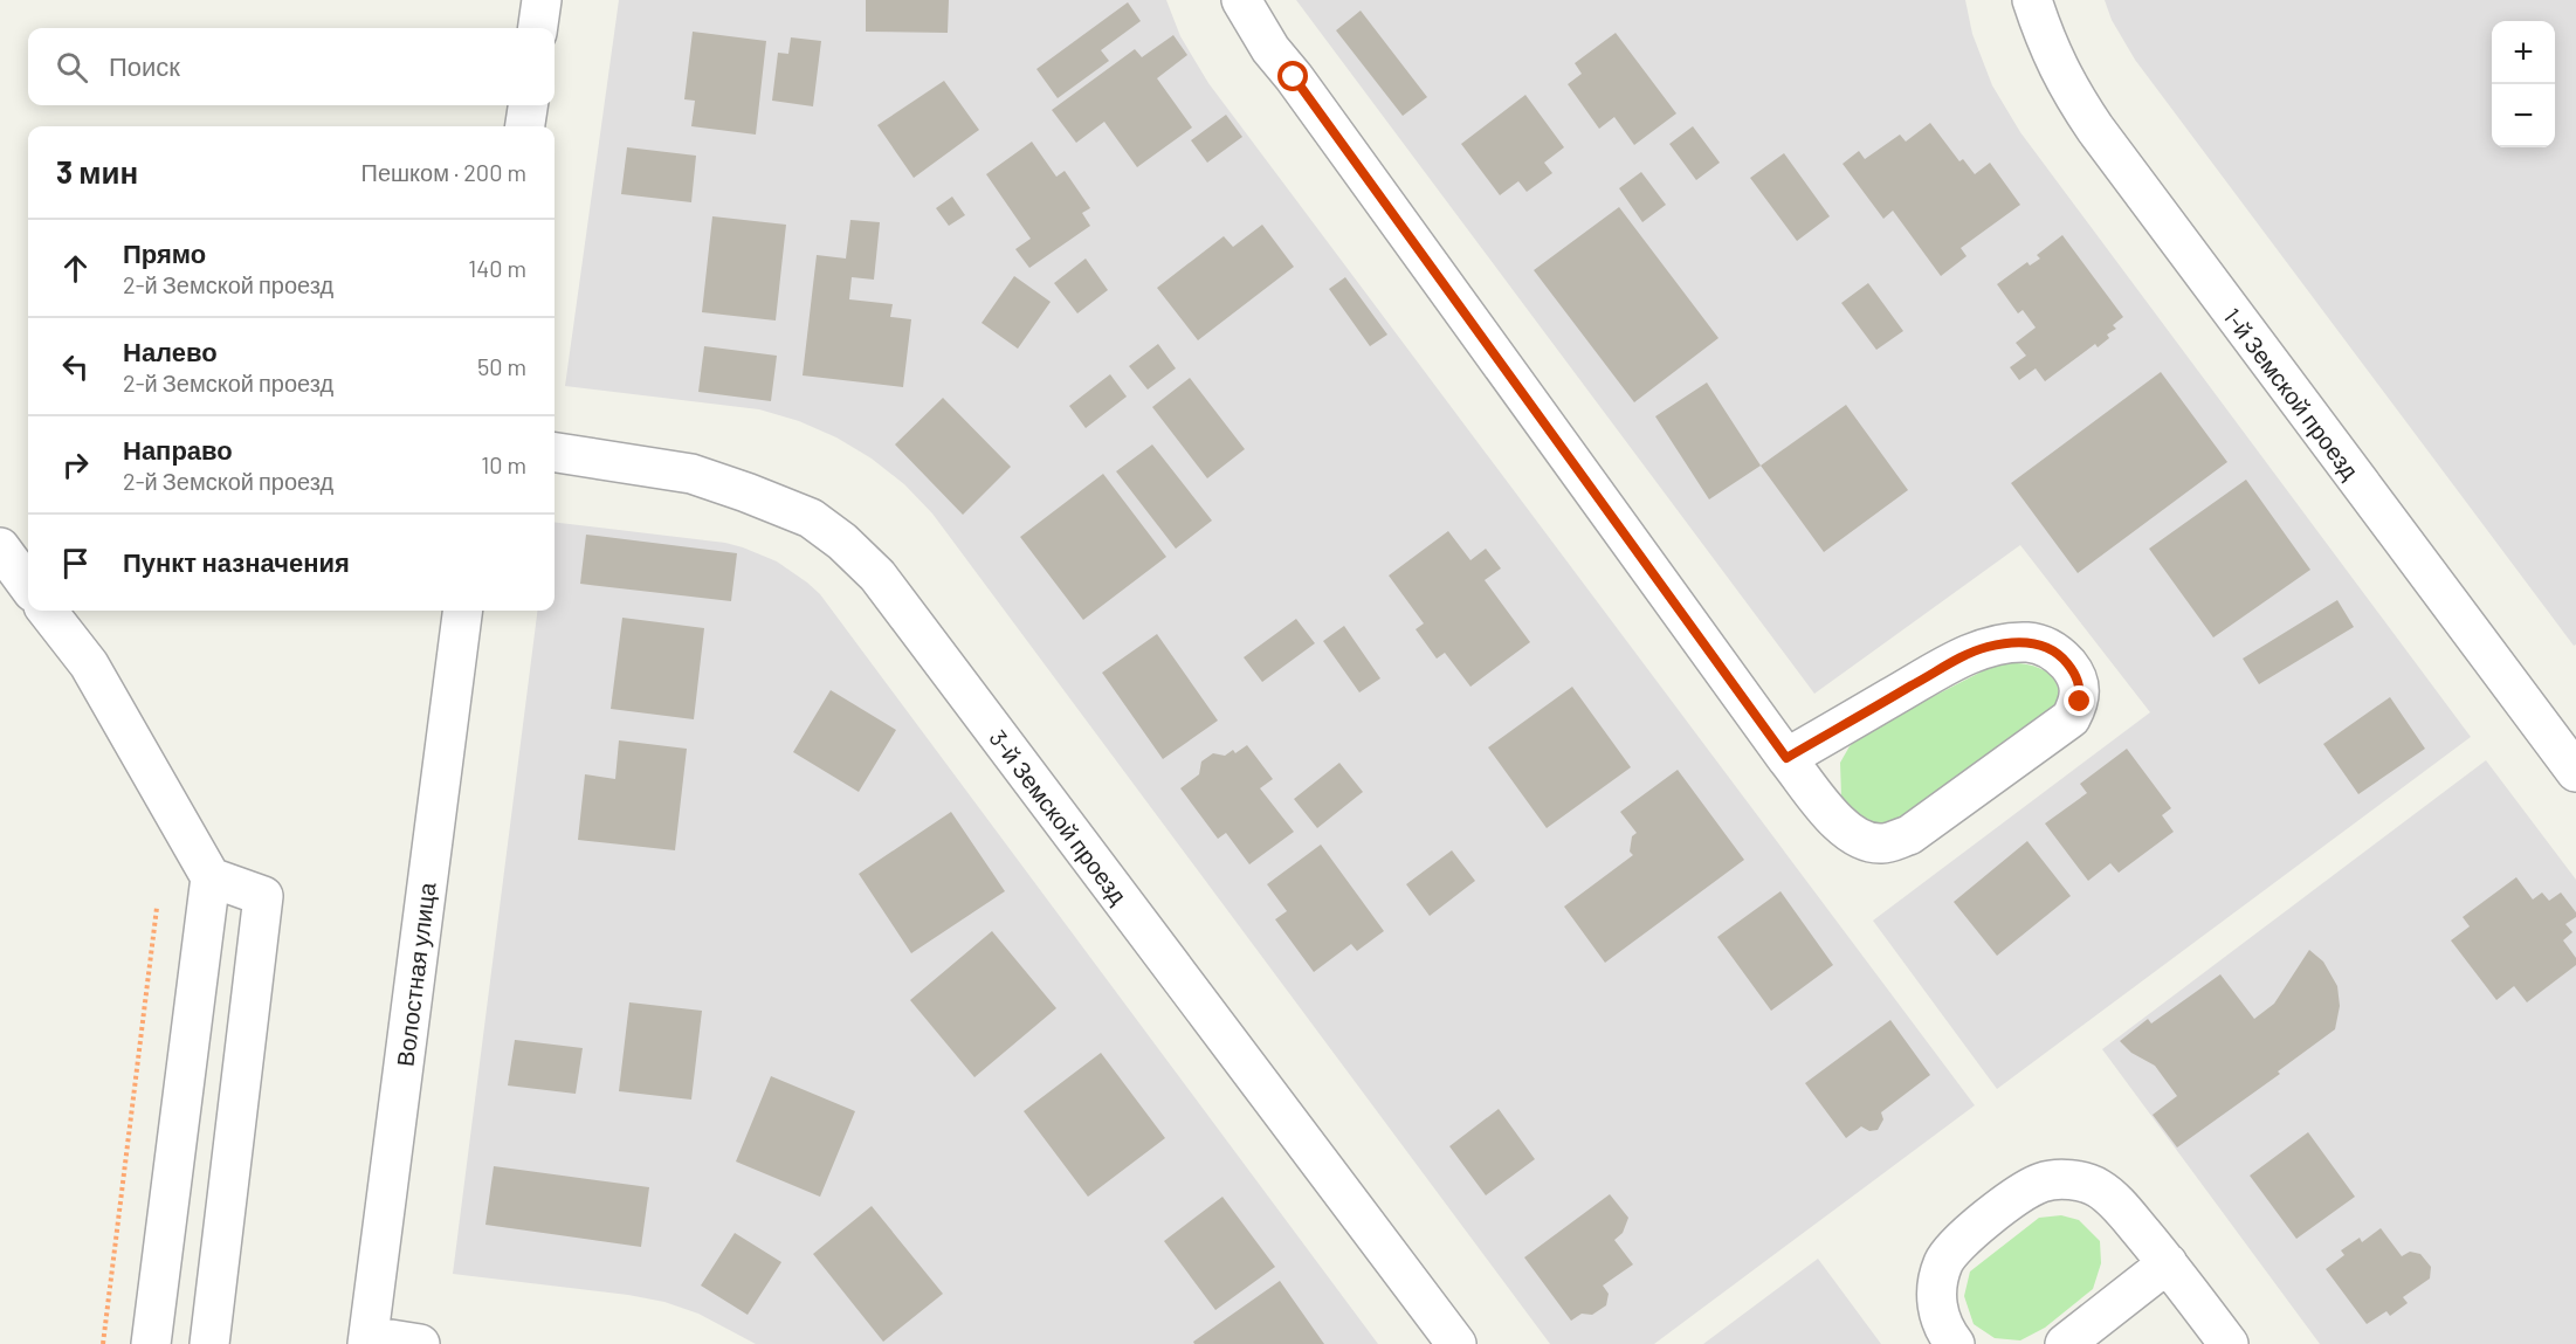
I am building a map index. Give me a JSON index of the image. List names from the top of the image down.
{
  "streets": {
    "street": ["1-й Земской проезд", "3-й Земской проезд", "Волостная улица"]
  },
  "page": {
    "map_buttons": ["+", "−"],
    "search": "Поиск",
    "heading": ["3 мин", "Пешком · 200 m"],
    "list": [
      ["Прямо", "2-й Земской проезд", "140 m"],
      ["Налево", "2-й Земской проезд", "50 m"],
      ["Направо", "2-й Земской проезд", "10 m"],
      "Пункт назначения"
    ]
  }
}
